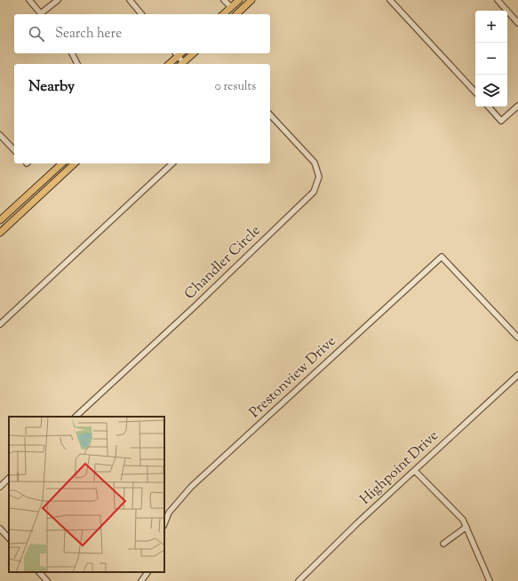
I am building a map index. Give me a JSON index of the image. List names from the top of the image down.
{
  "streets": {
    "street": ["Chandler Circle", "Prestonview Drive", "Highpoint Drive"]
  },
  "page": {
    "map_buttons": ["+", "−"],
    "search": "Search here",
    "heading": ["Nearby", "0 results"]
  }
}
